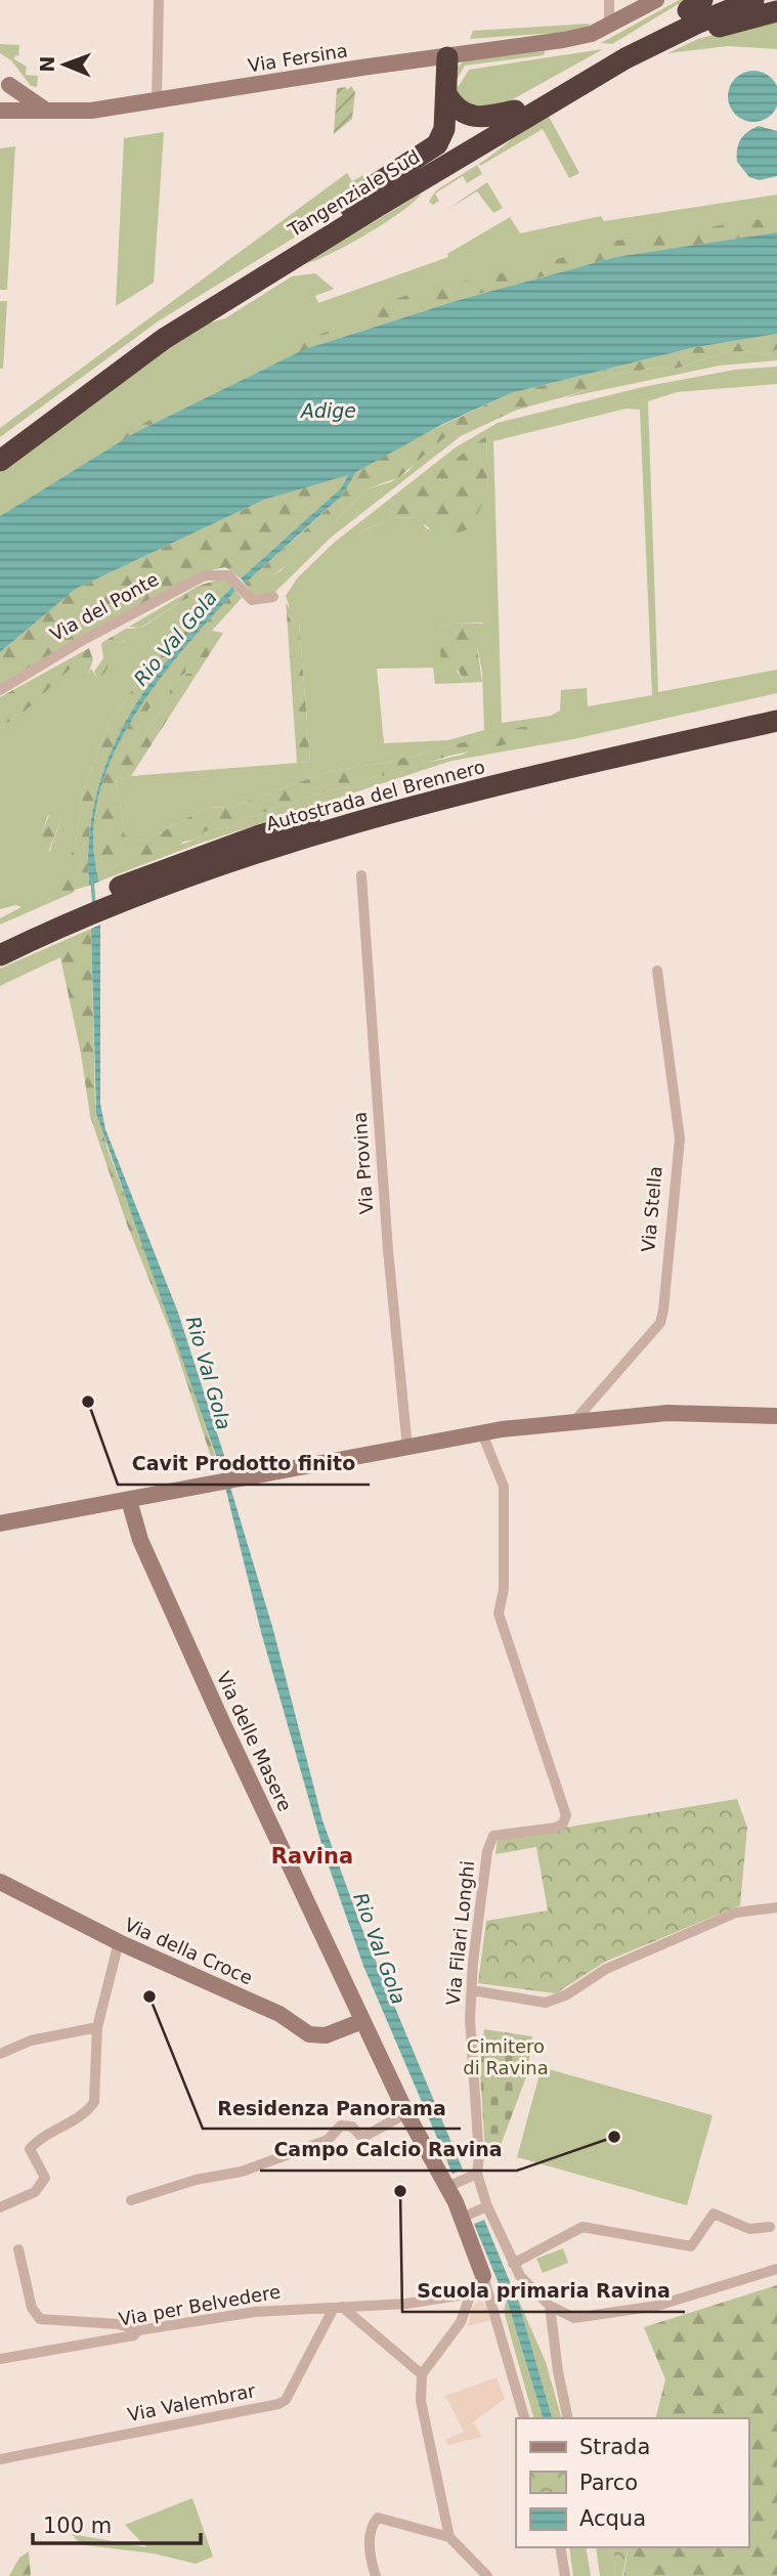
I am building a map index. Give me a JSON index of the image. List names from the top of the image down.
{
  "streets": {
    "highway": ["Tangenziale Sud", "Autostrada del Brennero"],
    "street": [
      "Via Fersina",
      "Via del Ponte",
      "Via Provina",
      "Via Stella",
      "Via delle Masere",
      "Via Filari Longhi",
      "Via della Croce",
      "Via per Belvedere",
      "Via Valembrar"
    ]
  },
  "crossings": [
    ["Via delle Masere", "Via Filari Longhi"],
    ["Via delle Masere", "Via della Croce"],
    ["Via per Belvedere", "Via Valembrar"]
  ],
  "districts": ["Ravina"],
  "water": ["Adige", "Rio Val Gola"],
  "parks": ["Cimitero di Ravina"],
  "places": [
    "Cavit Prodotto finito",
    "Residenza Panorama",
    "Campo Calcio Ravina",
    "Scuola primaria Ravina"
  ],
  "legend": ["Strada", "Parco", "Acqua"],
  "scale_bar": "100 m",
  "north": "left"
}
